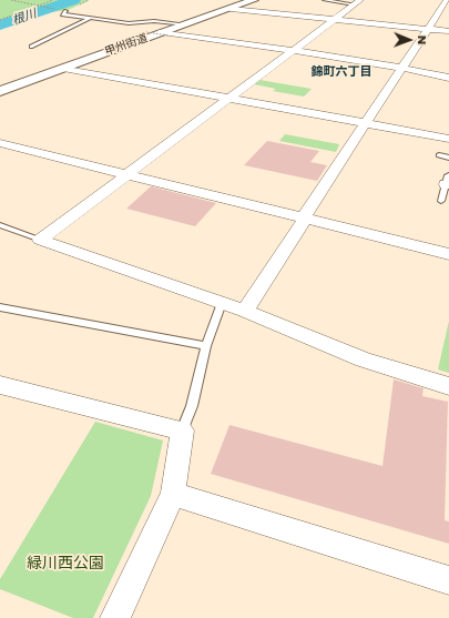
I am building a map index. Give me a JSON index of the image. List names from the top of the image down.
{
  "streets": {
    "main road": ["甲州街道"]
  },
  "districts": ["錦町六丁目"],
  "water": ["根川"],
  "parks": ["緑川西公園"],
  "north": "right"
}
